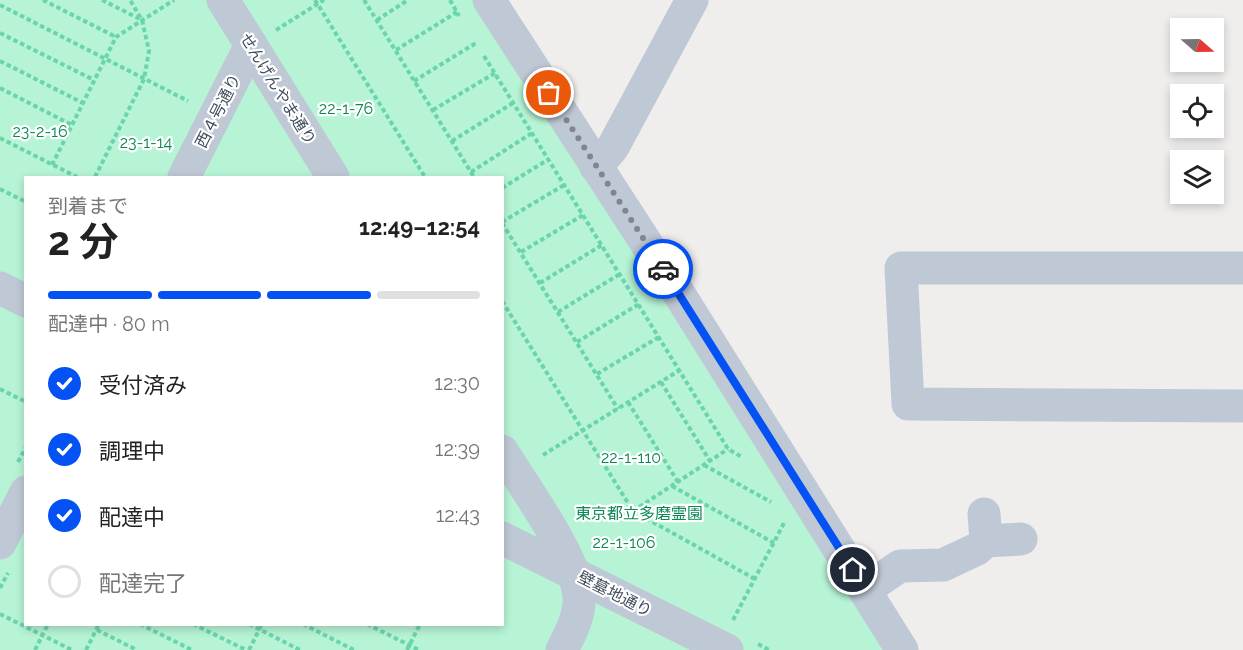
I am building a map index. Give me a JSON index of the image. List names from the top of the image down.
{
  "streets": {
    "street": ["せんげんやま通り", "西４号通り", "壁墓地通り"]
  },
  "crossings": [
    ["せんげんやま通り", "西４号通り"]
  ],
  "parks": [
    "22-1-76",
    "23-2-16",
    "23-1-14",
    "22-1-110",
    "東京都立多磨霊園",
    "22-1-106"
  ],
  "north": "right",
  "page": {
    "heading": ["2 分", "到着まで", "12:49–12:54"],
    "bar": "配達中 · 80 m",
    "list": [
      ["受付済み", "12:30"],
      ["調理中", "12:39"],
      ["配達中", "12:43"],
      "配達完了"
    ]
  }
}
